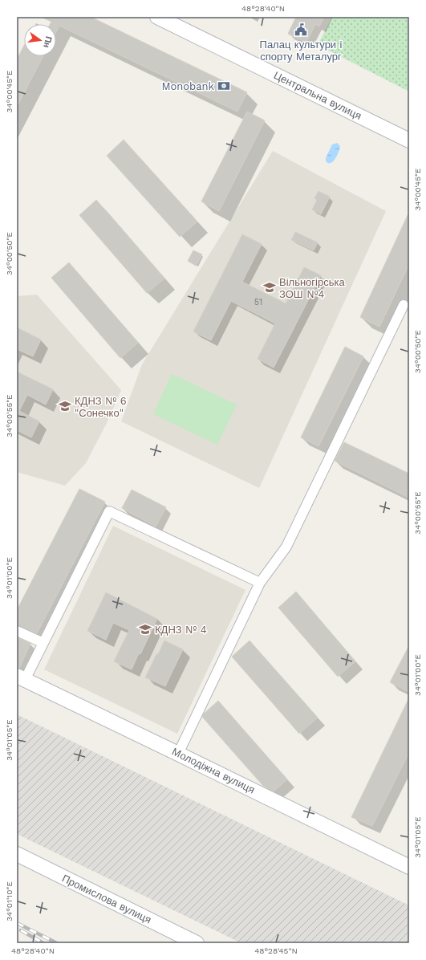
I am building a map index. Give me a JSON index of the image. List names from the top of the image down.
{
  "streets": {
    "street": ["Центральна вулиця", "Молодіжна вулиця", "Промислова вулиця"]
  },
  "places": {
    "public building": ["Палац культури і спорту Металург"],
    "bank": ["Monobank"],
    "school or university": ["Вільногірська ЗОШ №4", "КДНЗ № 6 \"Сонечко\"", "КДНЗ № 4"]
  },
  "house_numbers": ["51"],
  "north": "right",
  "coordinates": [
    "48°28'40\"N",
    "34°00'45\"E",
    "34°00'50\"E",
    "34°00'55\"E",
    "34°01'00\"E",
    "34°01'05\"E",
    "34°01'10\"E",
    "48°28'45\"N"
  ]
}
